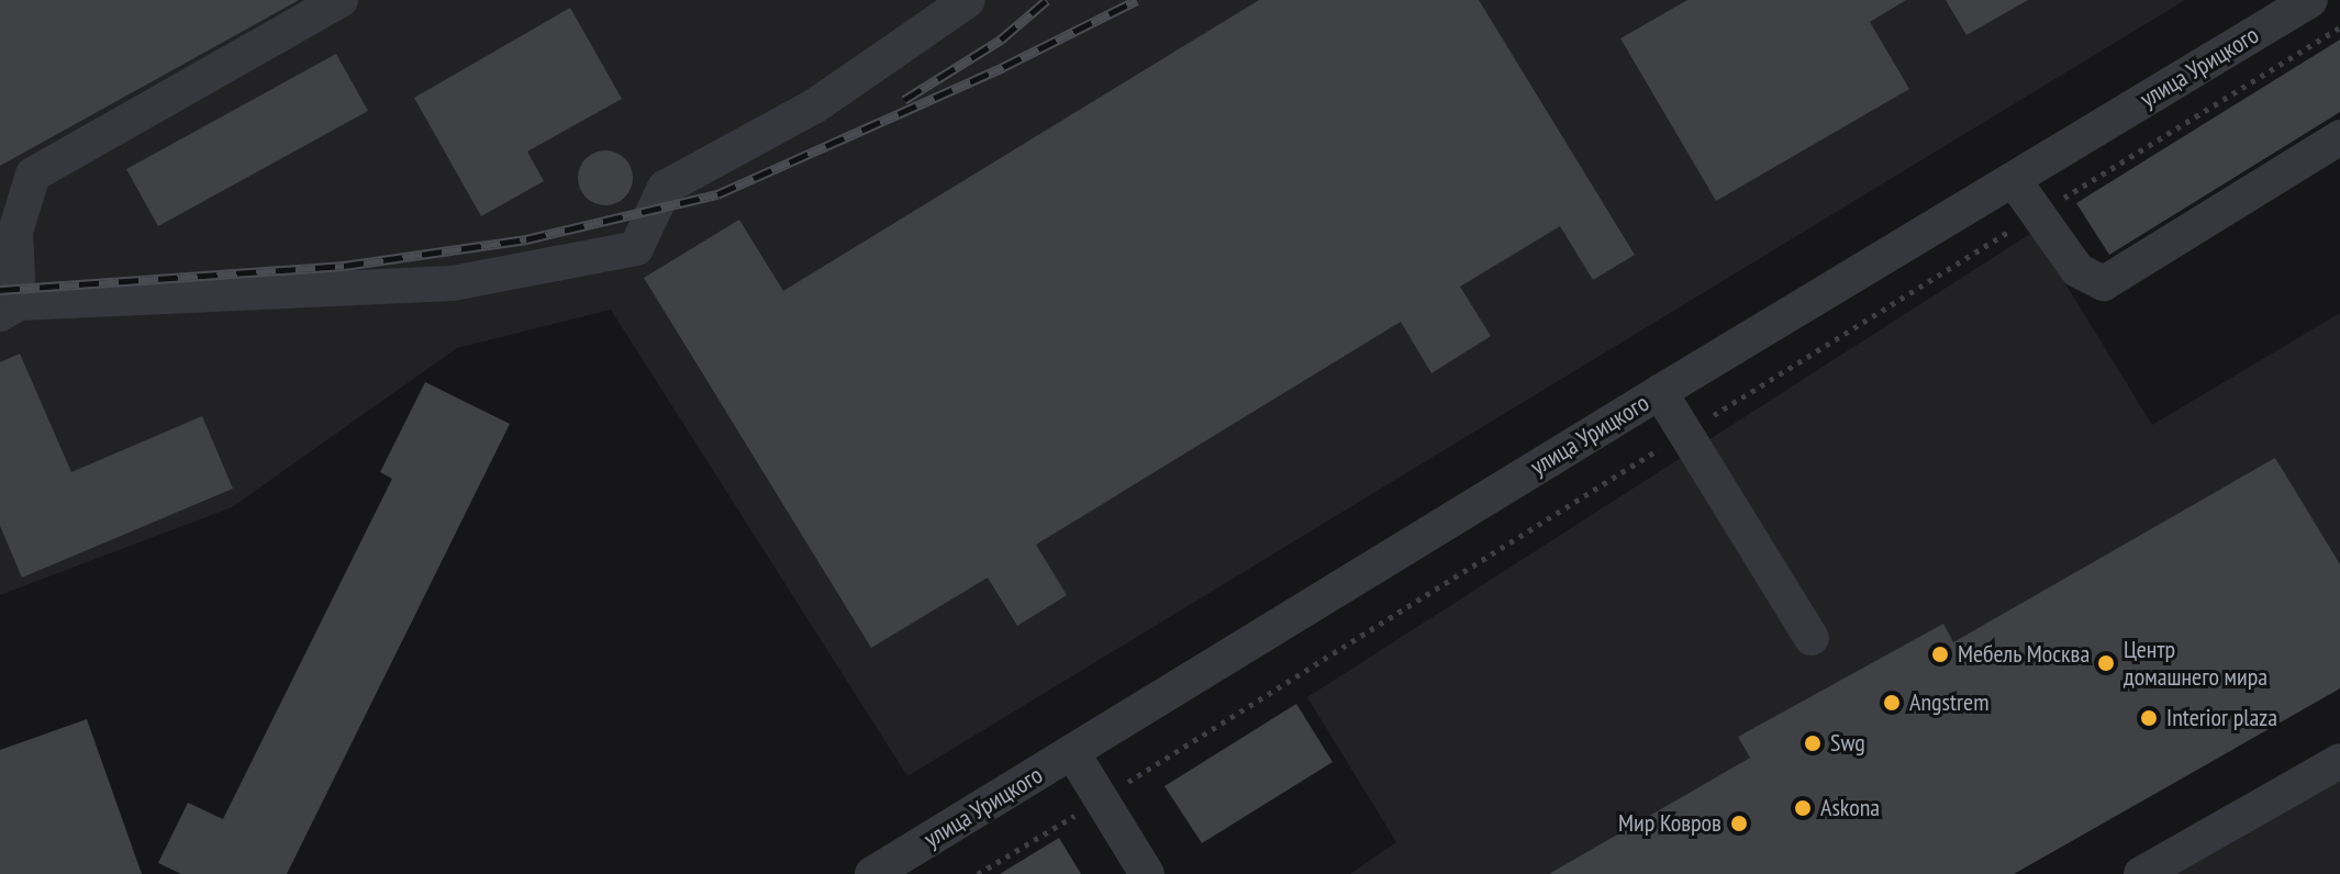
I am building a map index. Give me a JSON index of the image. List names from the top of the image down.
{
  "streets": {
    "street": ["улица Урицкого"]
  },
  "places": [
    "Мебель Москва",
    "Центр домашнего мира",
    "Angstrem",
    "Interior plaza",
    "Swg",
    "Askona",
    "Мир Ковров"
  ]
}
